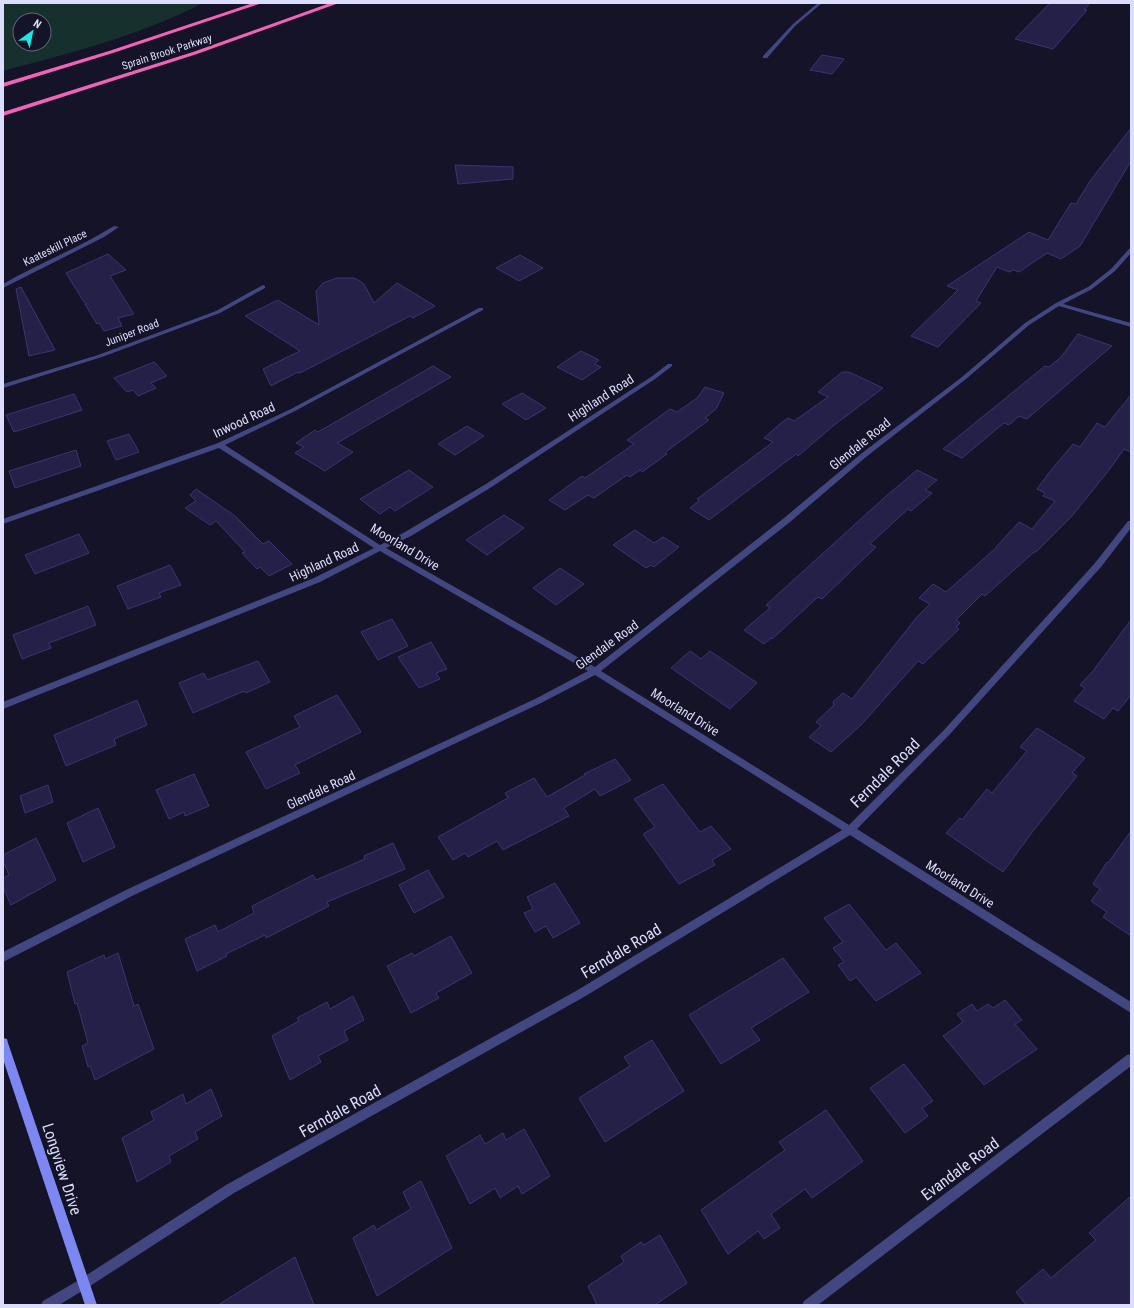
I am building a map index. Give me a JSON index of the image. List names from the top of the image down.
{
  "streets": {
    "highway": ["Sprain Brook Parkway"],
    "street": [
      "Kaateskill Place",
      "Juniper Road",
      "Highland Road",
      "Inwood Road",
      "Glendale Road",
      "Moorland Drive",
      "Ferndale Road",
      "Longview Drive",
      "Evandale Road"
    ]
  },
  "crossings": [
    ["Highland Road", "Moorland Drive"],
    ["Inwood Road", "Moorland Drive"],
    ["Glendale Road", "Moorland Drive"],
    ["Moorland Drive", "Ferndale Road"],
    ["Ferndale Road", "Longview Drive"]
  ],
  "north": "top right"
}
